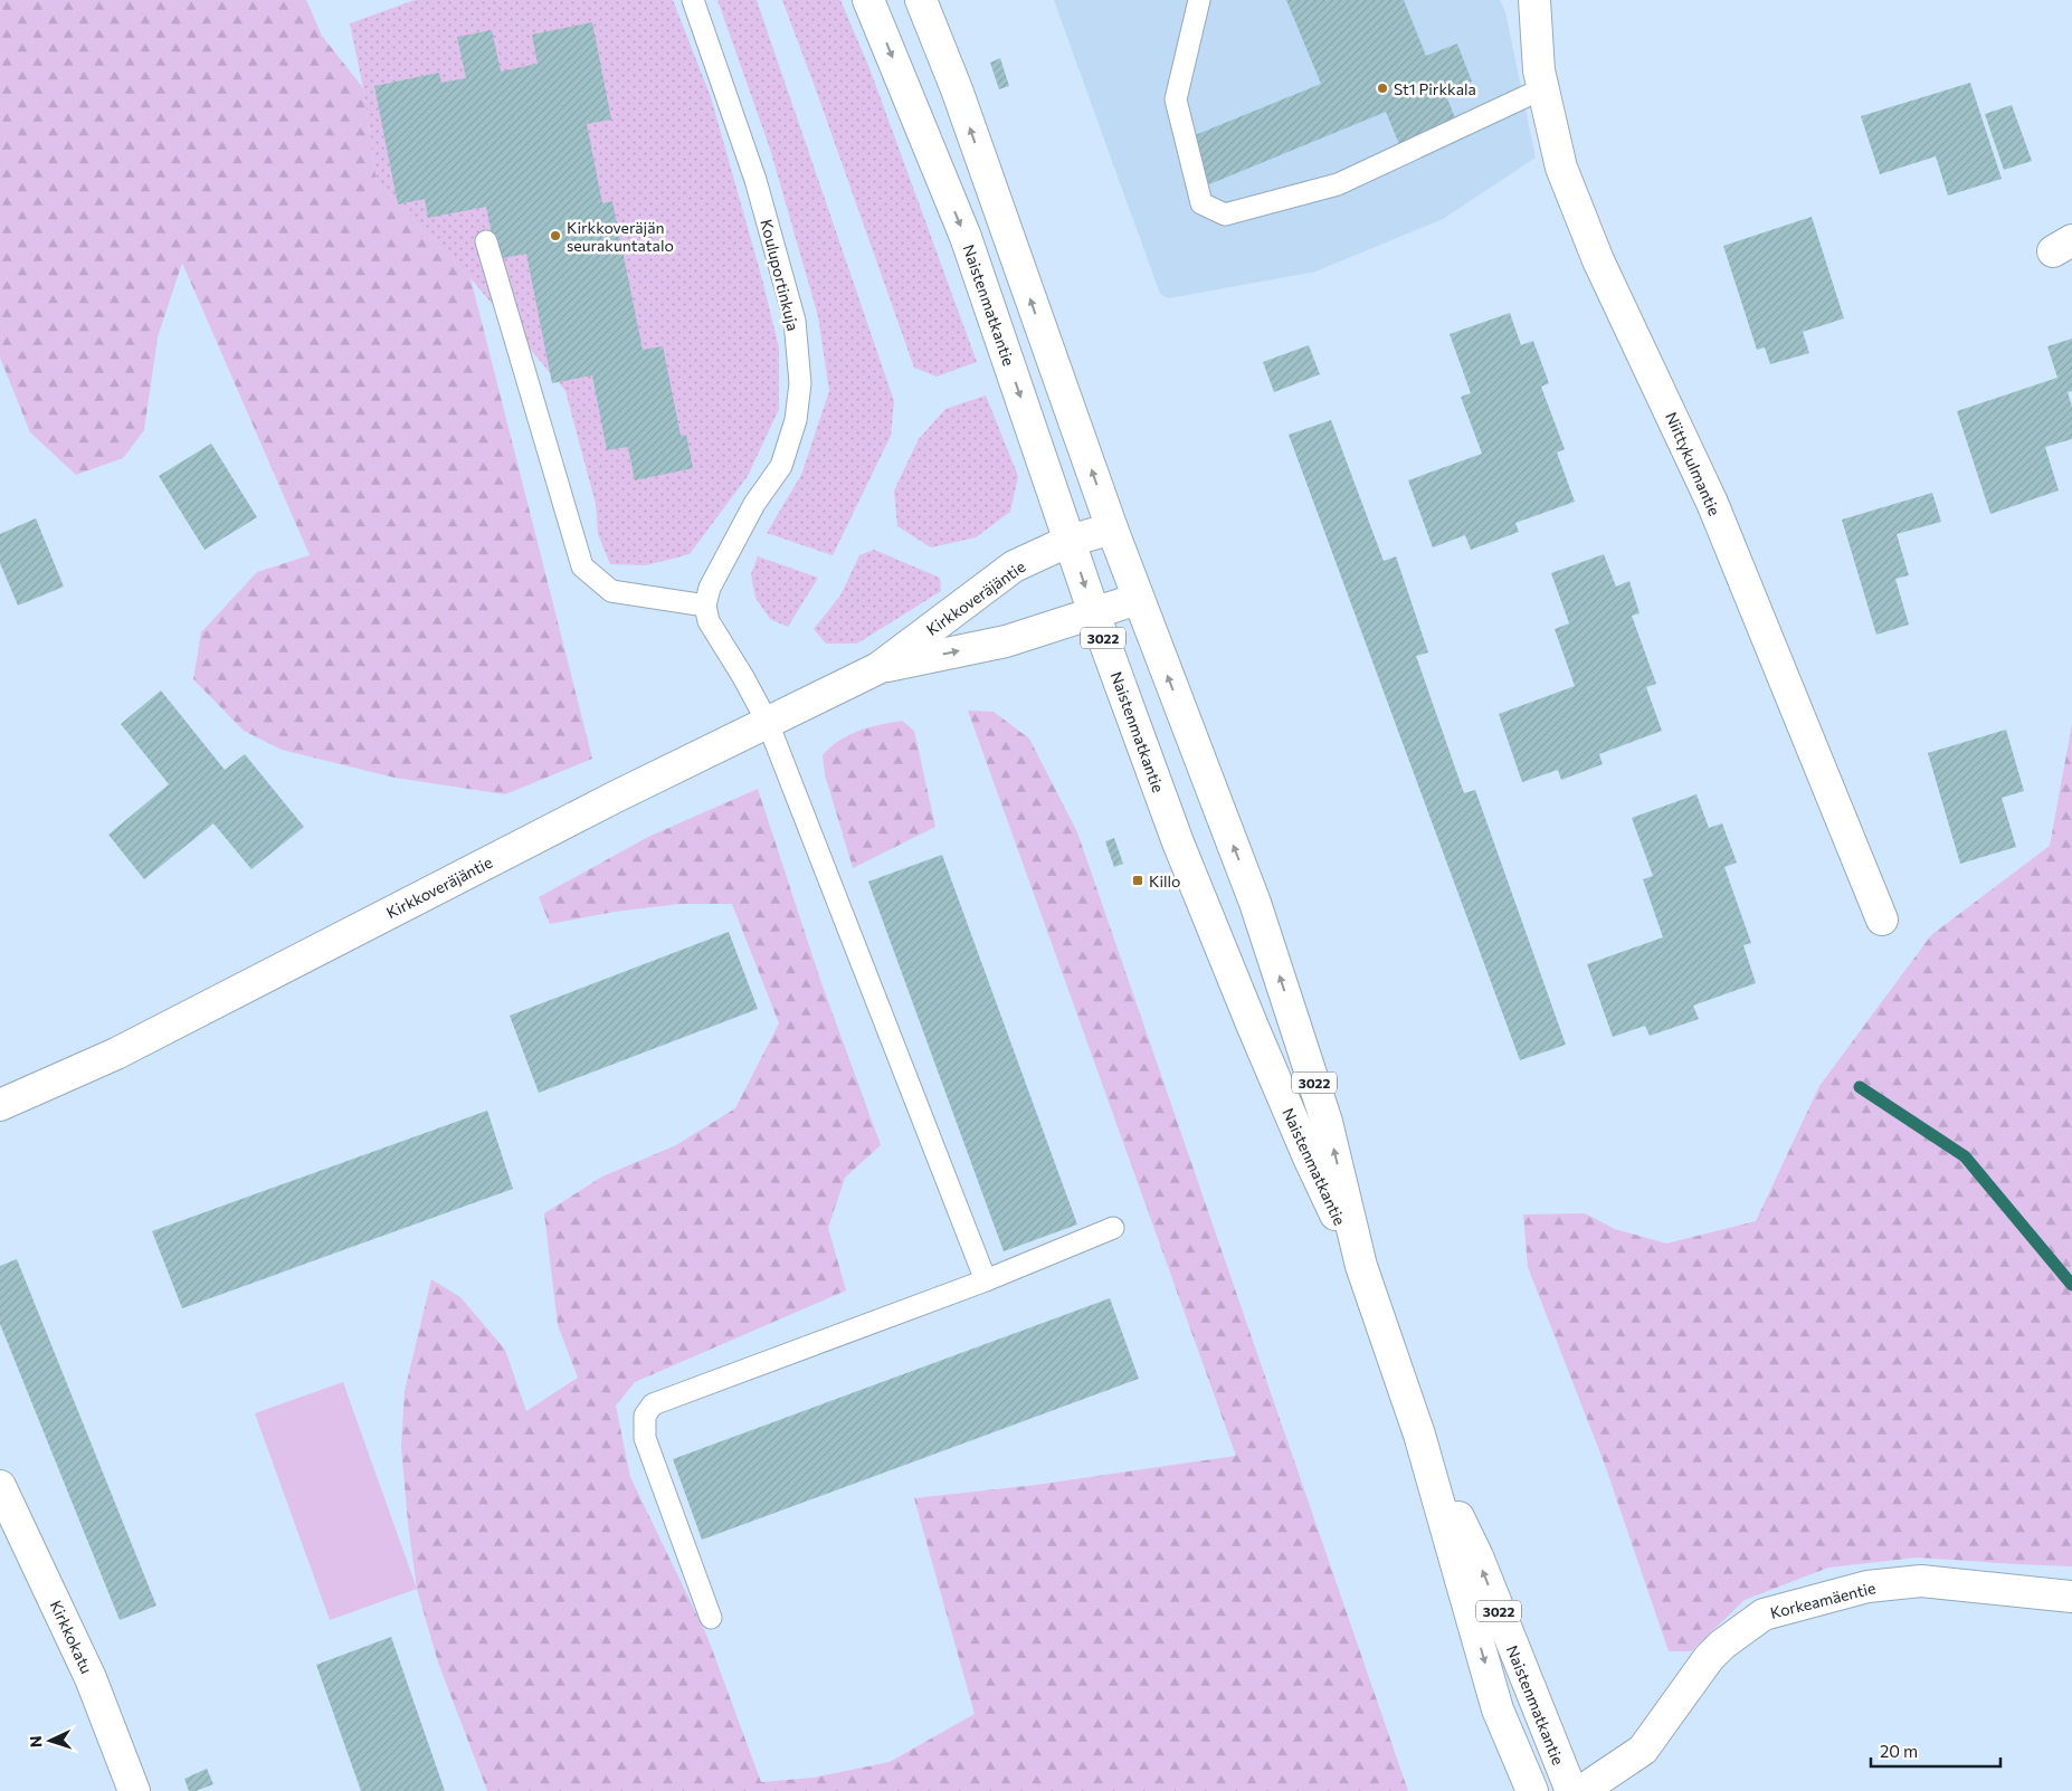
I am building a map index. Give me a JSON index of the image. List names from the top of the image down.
{
  "streets": {
    "main road": [
      "Naistenmatkantie",
      "Niittykulmantie",
      "Kirkkoveräjäntie",
      "3022",
      "Korkeamäentie",
      "Kirkkokatu"
    ],
    "lane": ["Kouluportinkuja"]
  },
  "crossings": [
    ["Naistenmatkantie", "Kirkkoveräjäntie"]
  ],
  "places": {
    "other": ["St1 Pirkkala", "Kirkkoveräjän seurakuntatalo"],
    "transit": ["Killo"]
  },
  "scale_bar": "20 m",
  "north": "left"
}
